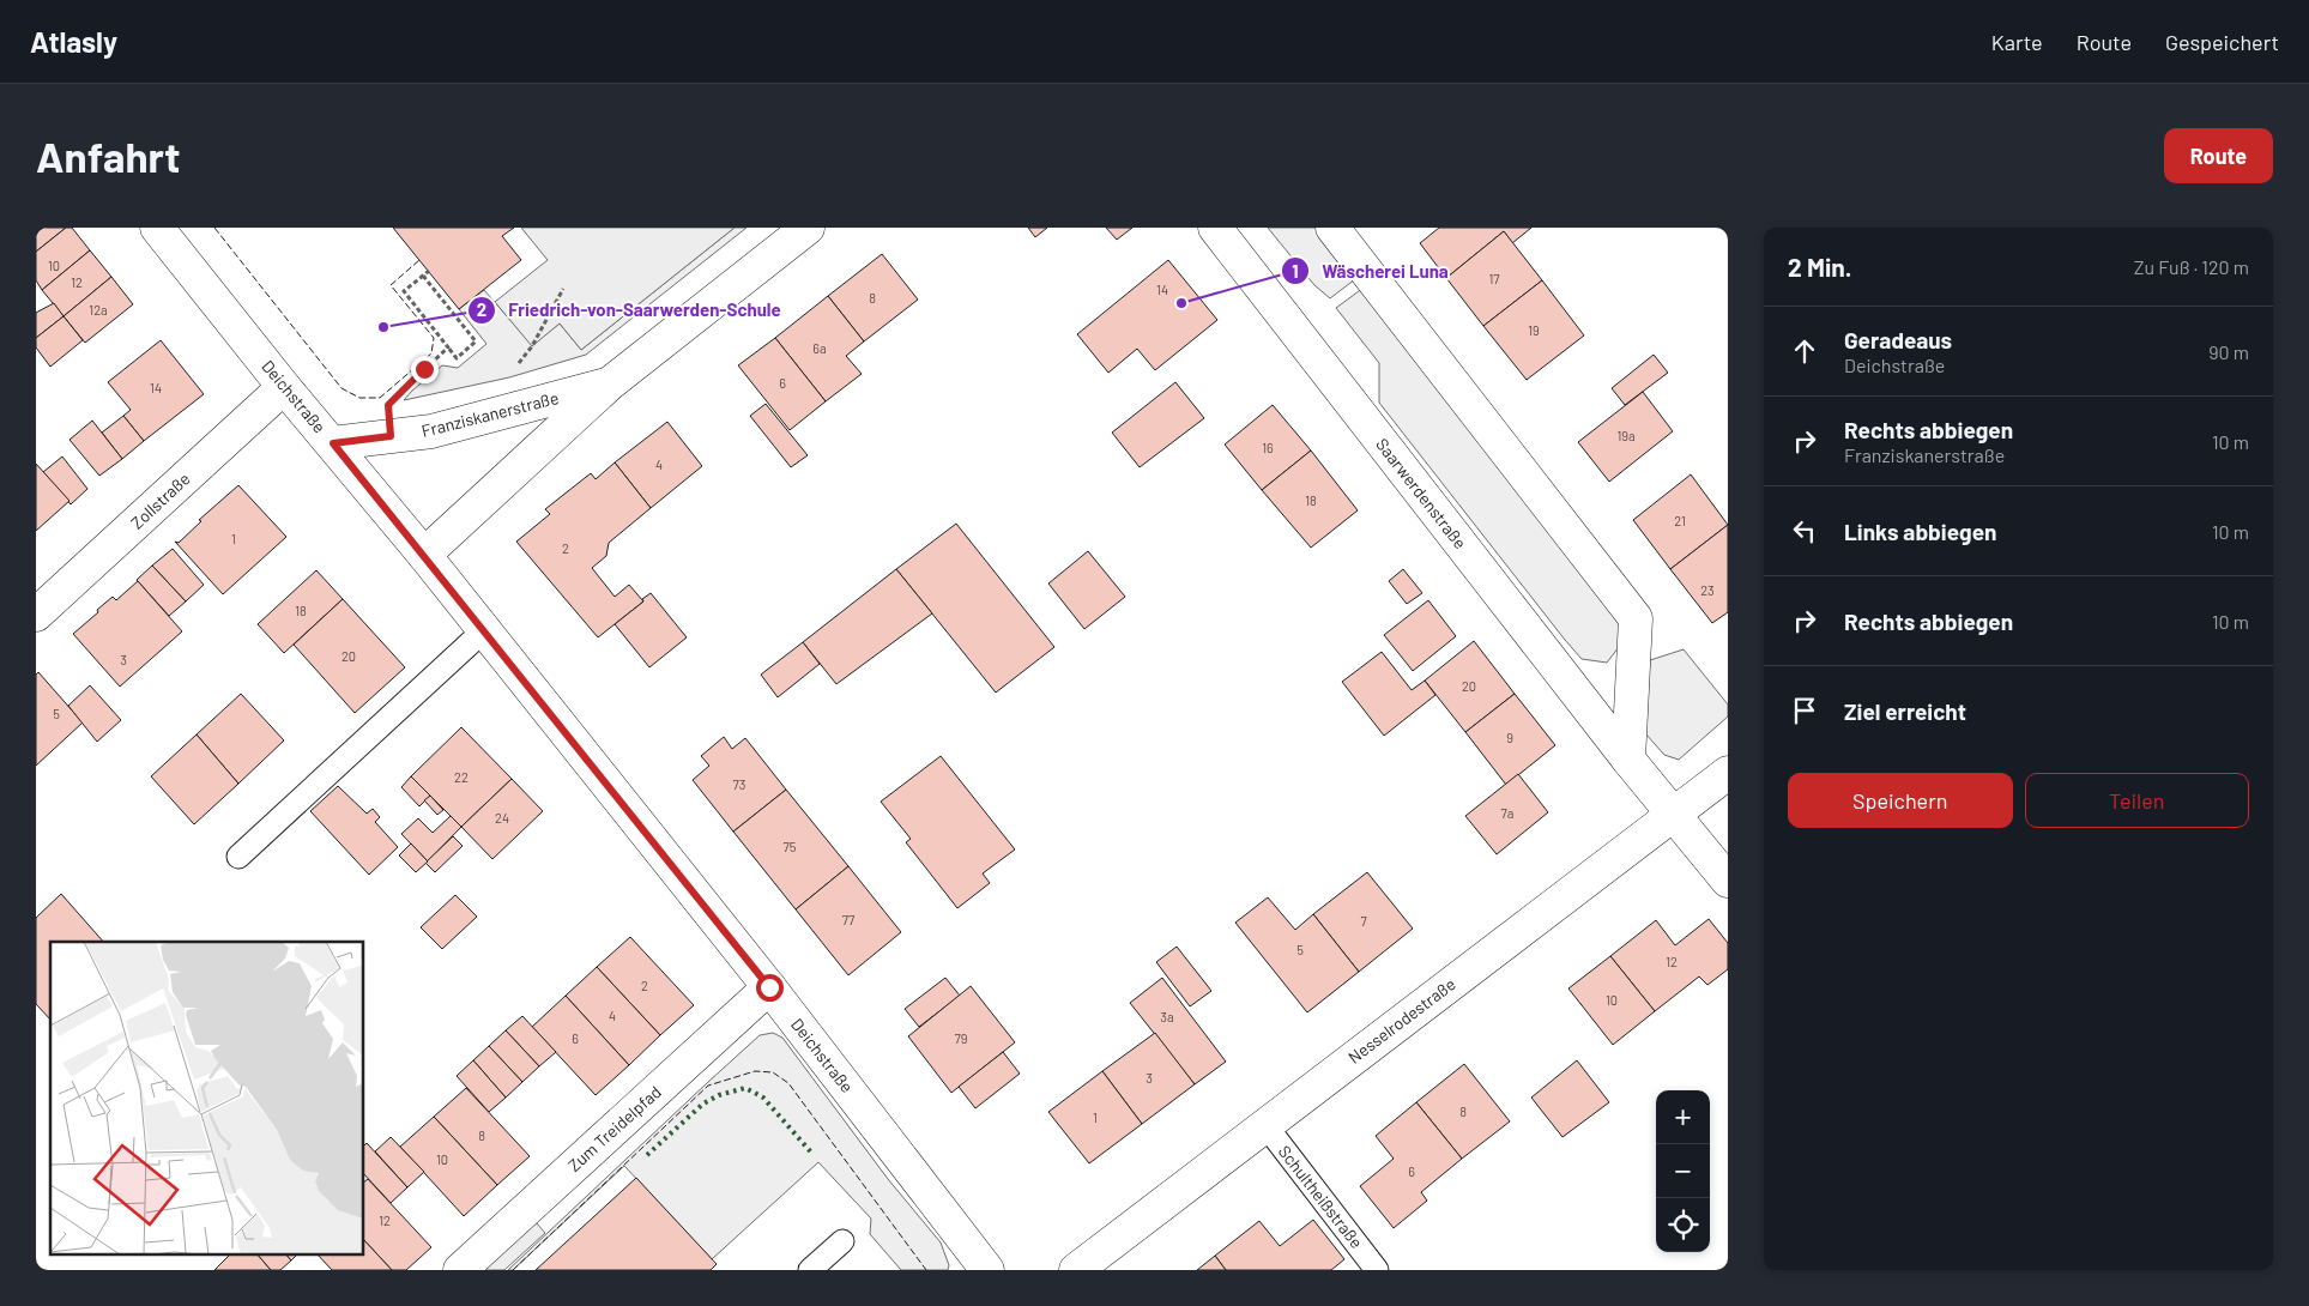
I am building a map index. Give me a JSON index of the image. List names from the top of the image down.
{
  "streets": {
    "street": [
      "Deichstraße",
      "Franziskanerstraße",
      "Saarwerdenstraße",
      "Zollstraße",
      "Nesselrodestraße",
      "Zum Treidelpfad"
    ],
    "lane": ["Schultheißstraße"]
  },
  "crossings": [
    ["Deichstraße", "Franziskanerstraße"],
    ["Deichstraße", "Zollstraße"],
    ["Deichstraße", "Zum Treidelpfad"],
    ["Saarwerdenstraße", "Nesselrodestraße"],
    ["Nesselrodestraße", "Schultheißstraße"]
  ],
  "places": ["Wäscherei Luna", "Friedrich-von-Saarwerden-Schule"],
  "house_numbers": [
    "10",
    "17",
    "12",
    "14",
    "8",
    "12a",
    "19",
    "6a",
    "6",
    "14",
    "19a",
    "16",
    "4",
    "18",
    "21",
    "1",
    "2",
    "23",
    "18",
    "20",
    "3",
    "20",
    "5",
    "9",
    "22",
    "73",
    "7a",
    "24",
    "75",
    "77",
    "7",
    "5",
    "12",
    "2",
    "10",
    "4",
    "3a",
    "6",
    "79",
    "3",
    "8",
    "1",
    "8",
    "10",
    "6",
    "12"
  ],
  "page": {
    "header": "Atlasly",
    "nav": ["Karte", "Route", "Gespeichert"],
    "buttons": [
      "Route",
      ["Speichern", "Teilen"]
    ],
    "title": "Anfahrt",
    "heading": ["2 Min.", "Zu Fuß · 120 m"],
    "list": [
      ["Geradeaus", "Deichstraße", "90 m"],
      ["Rechts abbiegen", "Franziskanerstraße", "10 m"],
      ["Links abbiegen", "10 m"],
      ["Rechts abbiegen", "10 m"],
      "Ziel erreicht"
    ],
    "map_buttons": ["+", "−"]
  }
}
